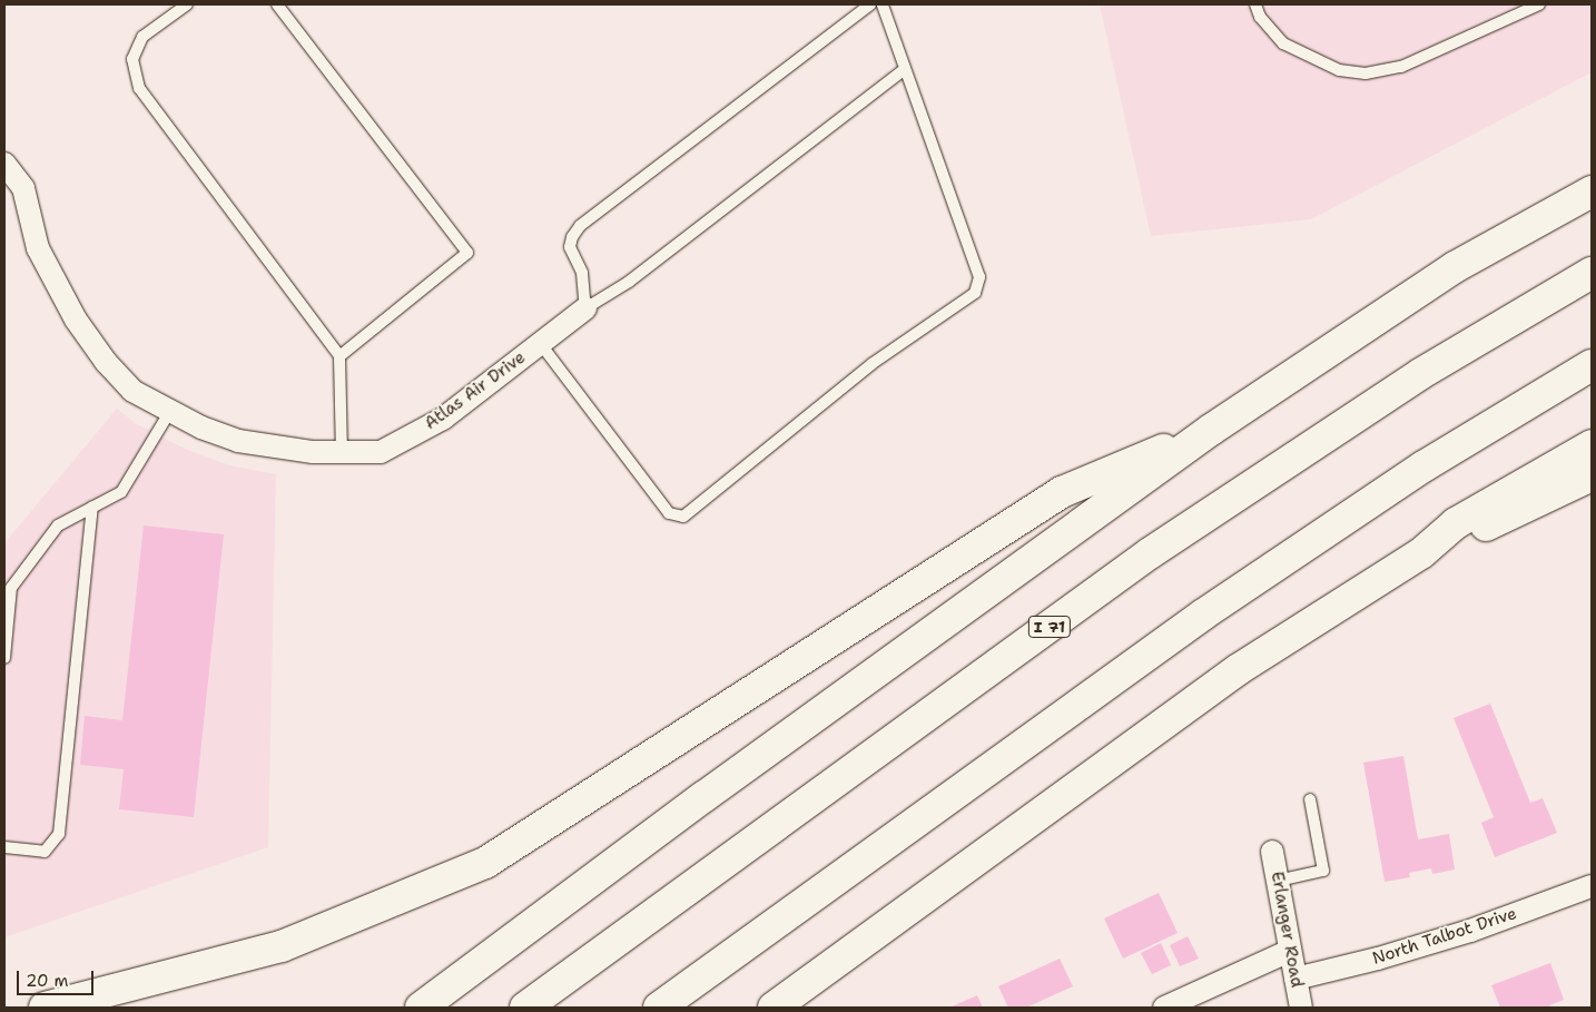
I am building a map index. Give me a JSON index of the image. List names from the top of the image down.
{
  "streets": {
    "highway": ["I 71"],
    "street": ["Atlas Air Drive", "Erlanger Road", "North Talbot Drive"]
  },
  "crossings": [
    ["Erlanger Road", "North Talbot Drive"]
  ],
  "scale_bar": "20 m"
}
